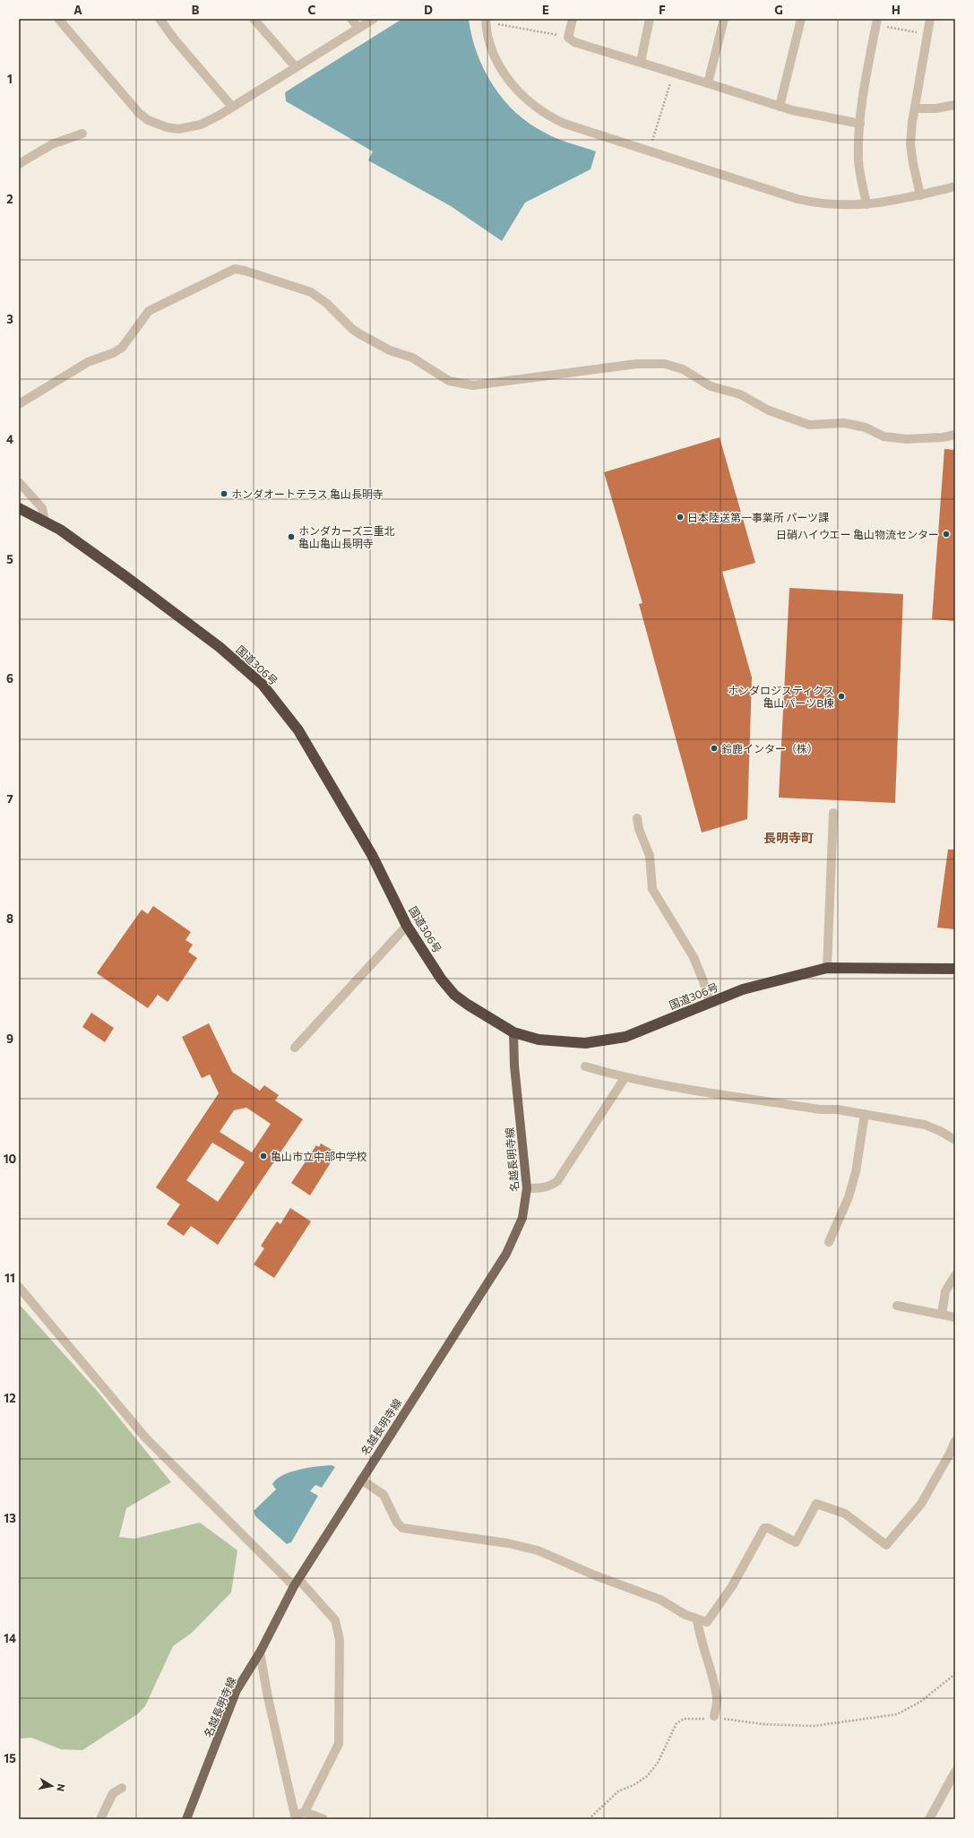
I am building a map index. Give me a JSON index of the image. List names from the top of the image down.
{
  "streets": {
    "highway": ["国道306号"],
    "main road": ["名越長明寺線"]
  },
  "crossings": [
    ["国道306号", "名越長明寺線"]
  ],
  "districts": ["長明寺町"],
  "places": [
    "ホンダオートテラス 亀山長明寺",
    "日本陸送第一事業所 パーツ課",
    "日硝ハイウエー 亀山物流センター",
    "ホンダカーズ三重北 亀山亀山長明寺",
    "ホンダロジスティクス 亀山パーツB棟",
    "鈴鹿インター（株）",
    "亀山市立中部中学校"
  ],
  "north": "right",
  "grid": {
    "columns": [
      "A",
      "B",
      "C",
      "D",
      "E",
      "F",
      "G",
      "H"
    ],
    "rows": [
      "1",
      "2",
      "3",
      "4",
      "5",
      "6",
      "7",
      "8",
      "9",
      "10",
      "11",
      "12",
      "13",
      "14",
      "15"
    ]
  }
}
